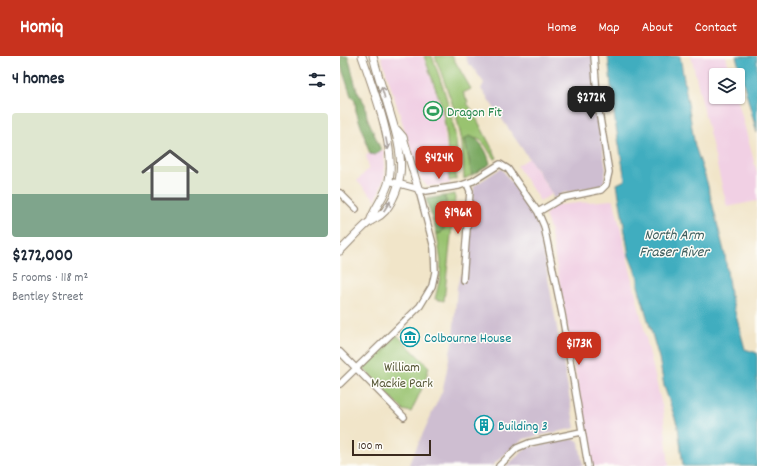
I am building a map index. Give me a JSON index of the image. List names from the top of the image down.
{
  "water": ["North Arm Fraser River"],
  "parks": ["William Mackie Park"],
  "places": {
    "sports": ["Dragon Fit"],
    "museum": ["Colbourne House"],
    "building": ["Building 3"]
  },
  "scale_bar": "100 m",
  "page": {
    "header": "Homiq",
    "nav": [
      "Home",
      "Map",
      "About",
      "Contact"
    ],
    "heading": "4 homes",
    "price": [
      "$272K",
      "$424K",
      "$196K",
      "$173K"
    ],
    "list": [
      {
        "name": "$272,000",
        "note": "5 rooms · 118 m² · Bentley Street"
      }
    ],
    "scale": "100 m"
  }
}
